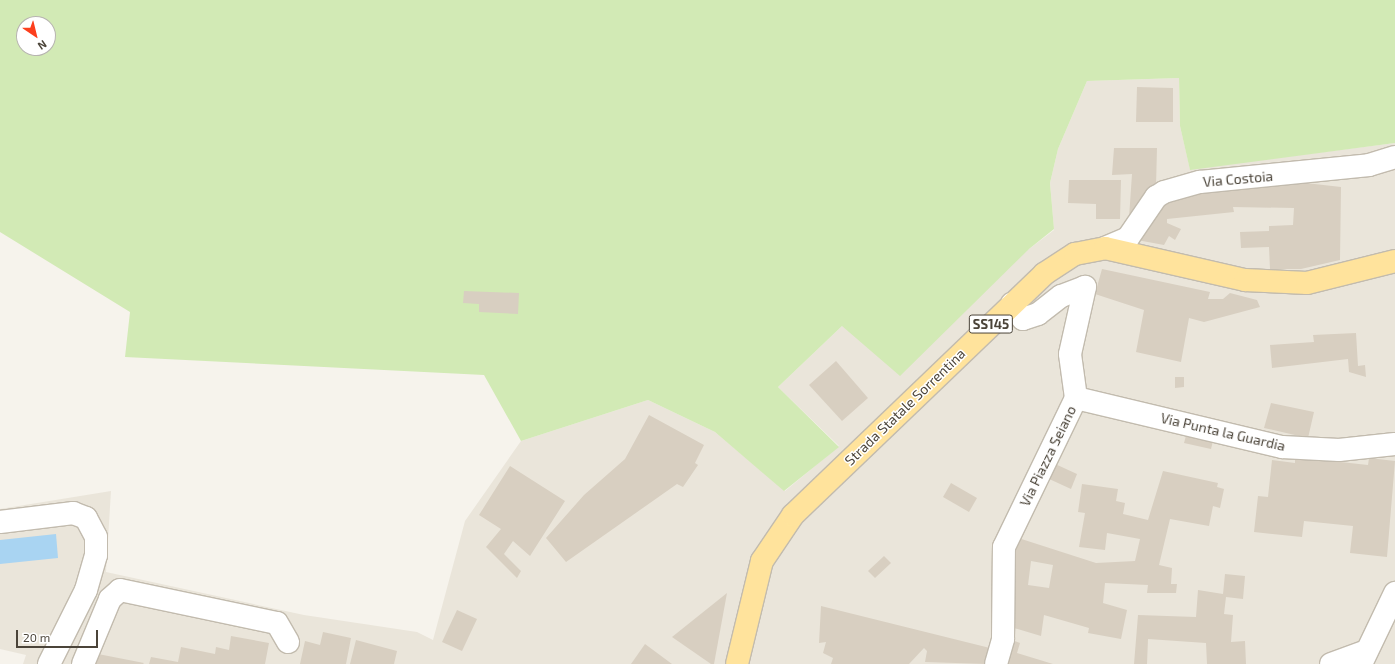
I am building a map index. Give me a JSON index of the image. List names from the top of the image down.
{
  "streets": {
    "main road": ["SS145", "Strada Statale Sorrentina"],
    "lane": ["Via Costoia", "Via Punta la Guardia", "Via Piazza Seiano"]
  },
  "crossings": [
    ["Via Costoia", "Strada Statale Sorrentina"],
    ["Strada Statale Sorrentina", "Via Piazza Seiano"],
    ["Via Punta la Guardia", "Via Piazza Seiano"]
  ],
  "scale_bar": "20 m",
  "north": "bottom right"
}
